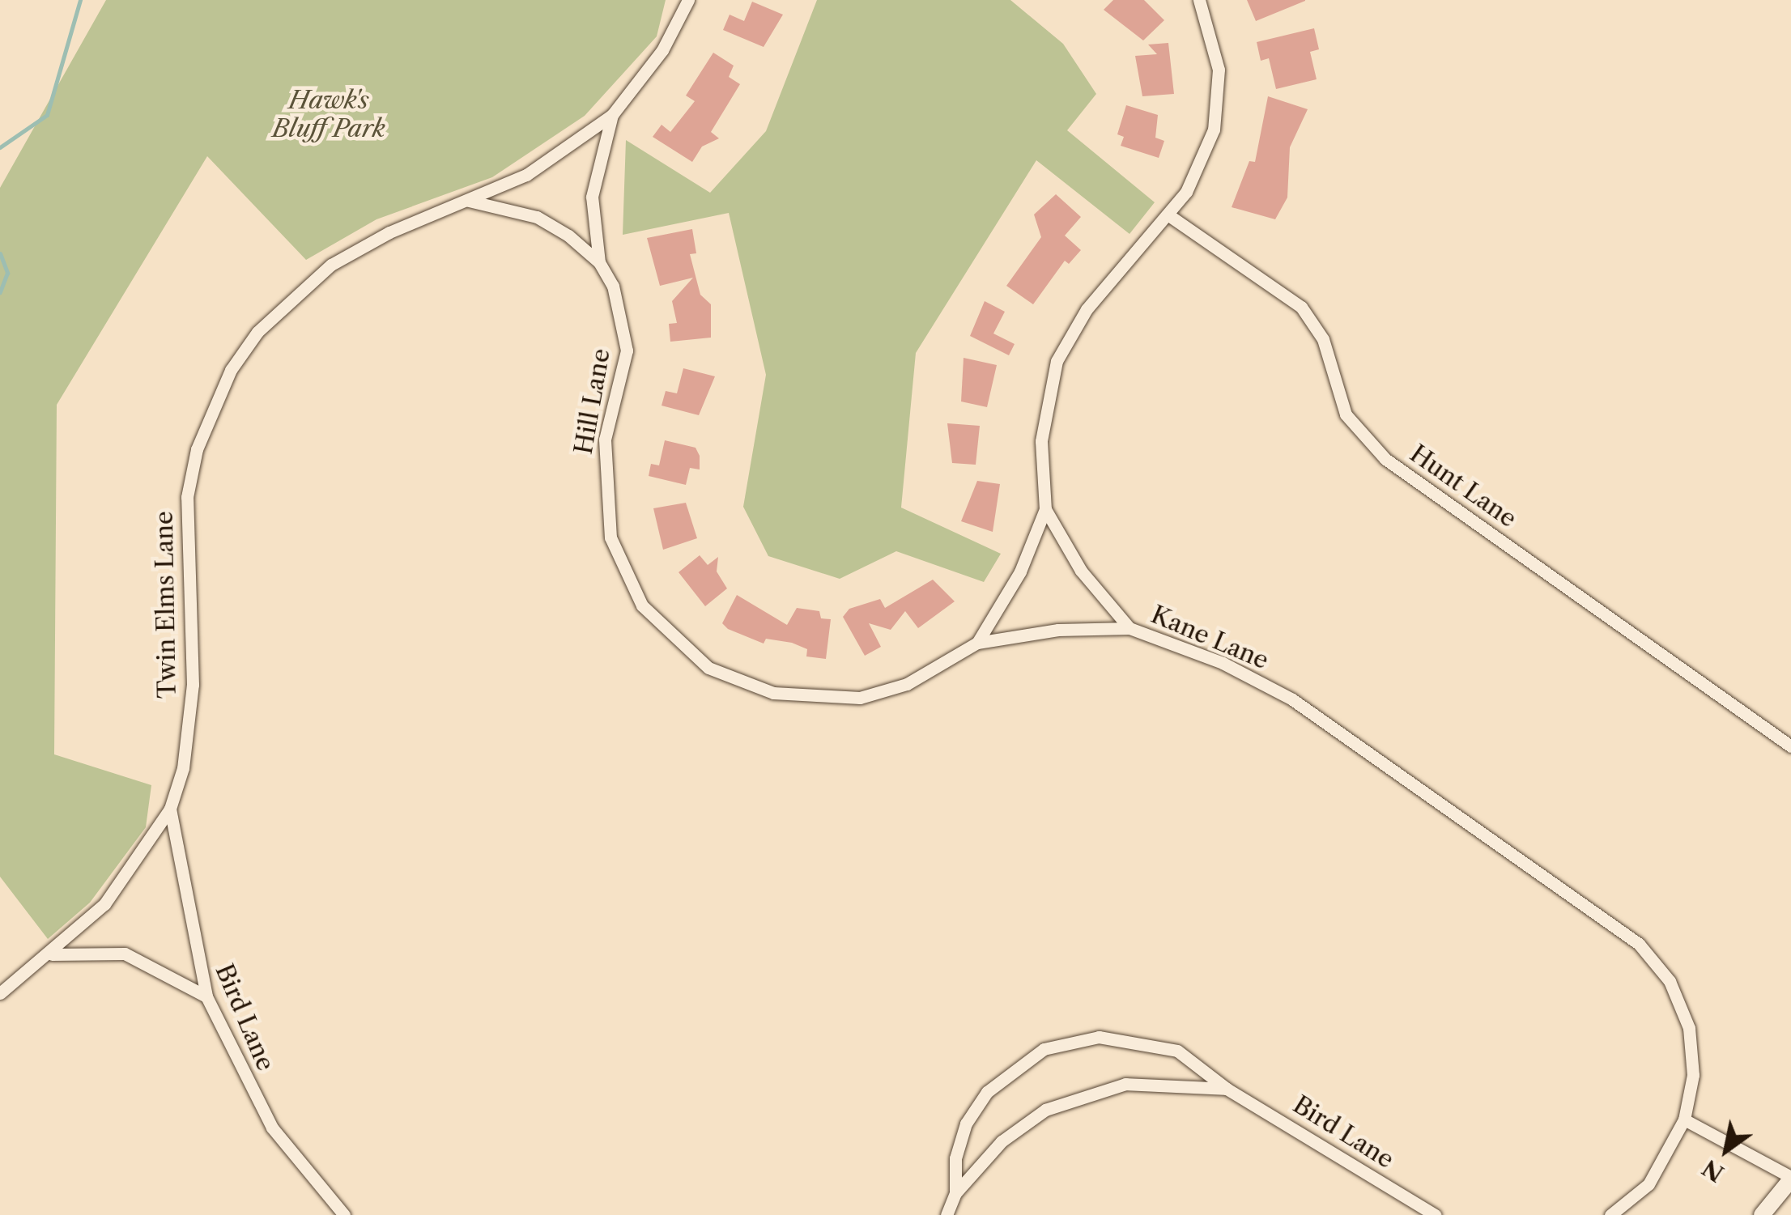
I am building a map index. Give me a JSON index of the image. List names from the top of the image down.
{
  "streets": {
    "street": [
      "Hill Lane",
      "Hunt Lane",
      "Twin Elms Lane",
      "Kane Lane",
      "Bird Lane"
    ]
  },
  "crossings": [
    ["Hunt Lane", "Kane Lane"],
    ["Twin Elms Lane", "Bird Lane"]
  ],
  "parks": ["Hawk's Bluff Park"],
  "north": "bottom left"
}
